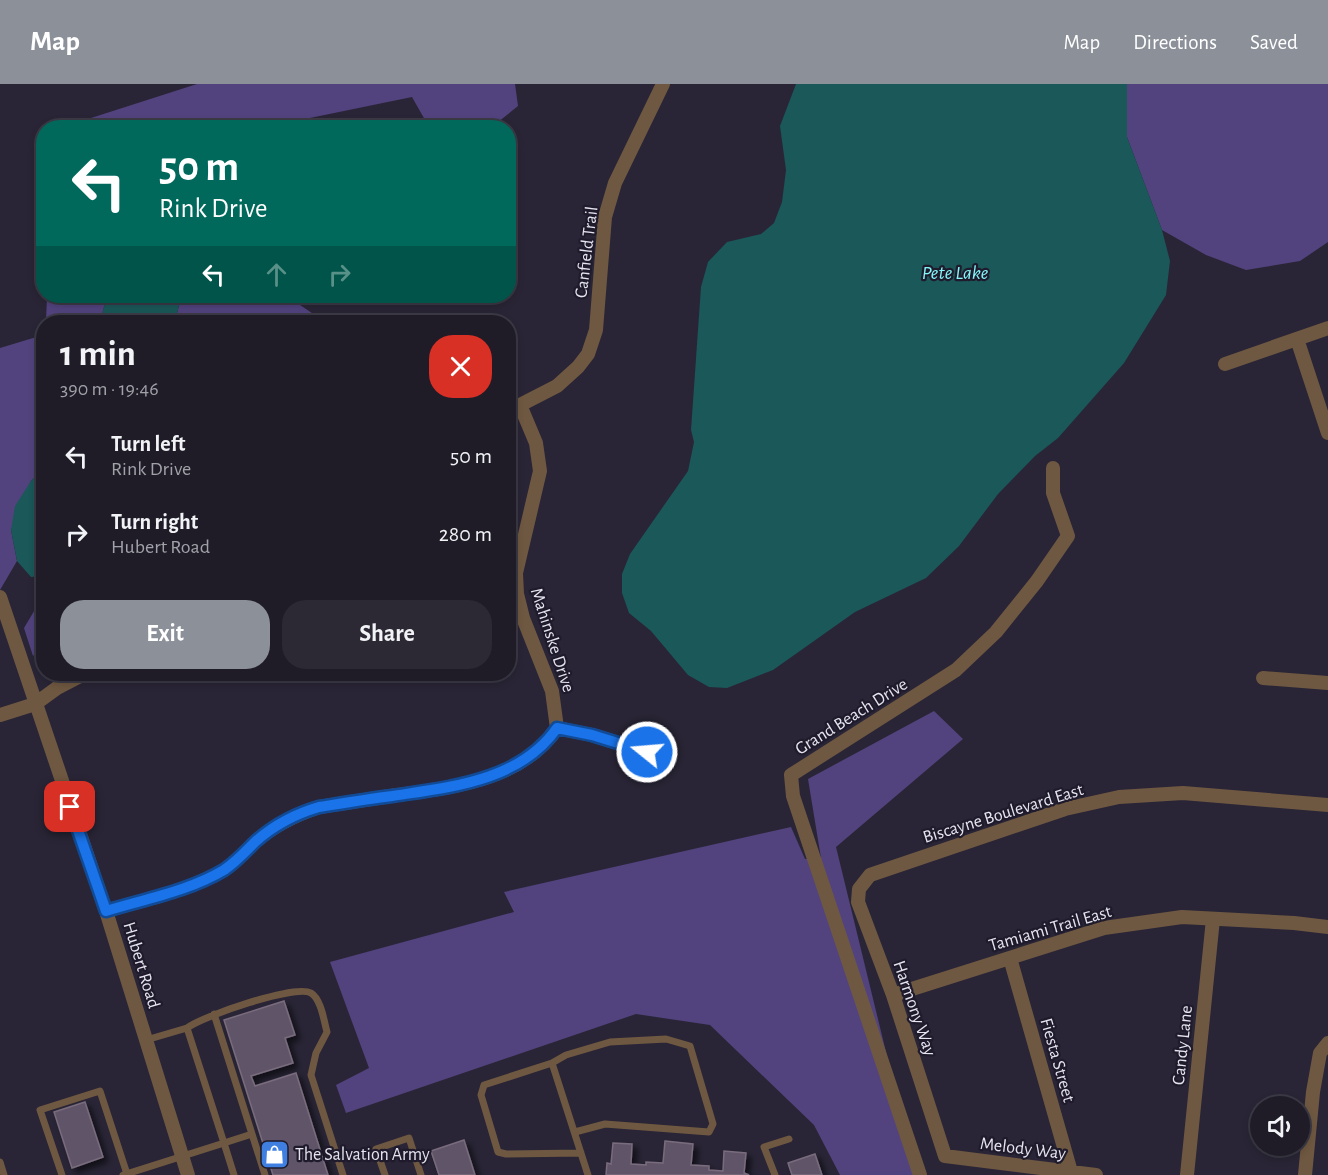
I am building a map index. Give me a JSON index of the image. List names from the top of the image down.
{
  "streets": {
    "street": [
      "Canfield Trail",
      "Mahinske Drive",
      "Grand Beach Drive",
      "Biscayne Boulevard East",
      "Tamiami Trail East",
      "Hubert Road",
      "Harmony Way",
      "Candy Lane",
      "Fiesta Street",
      "Melody Way"
    ]
  },
  "crossings": [
    ["Biscayne Boulevard East", "Harmony Way"],
    ["Tamiami Trail East", "Harmony Way"],
    ["Tamiami Trail East", "Candy Lane"],
    ["Tamiami Trail East", "Fiesta Street"],
    ["Harmony Way", "Melody Way"],
    ["Fiesta Street", "Melody Way"]
  ],
  "water": ["Pete Lake"],
  "places": {
    "shop": ["The Salvation Army"]
  },
  "page": {
    "header": "Map",
    "nav": ["Map", "Directions", "Saved"],
    "turn": ["50 m", "Rink Drive"],
    "heading": ["1 min", "390 m · 19:46"],
    "list": [
      {
        "name": "Turn left",
        "note": "Rink Drive",
        "value": "50 m"
      },
      {
        "name": "Turn right",
        "note": "Hubert Road",
        "value": "280 m"
      }
    ],
    "buttons": ["Exit", "Share"]
  }
}
